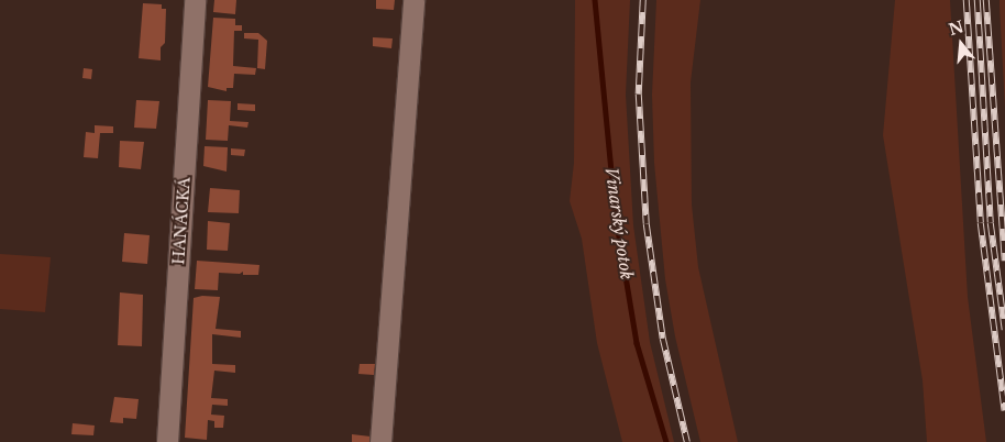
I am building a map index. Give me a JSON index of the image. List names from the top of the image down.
{
  "streets": {
    "street": ["HANÁCKÁ"]
  },
  "water": ["Vinarský potok"],
  "north": "top"
}
